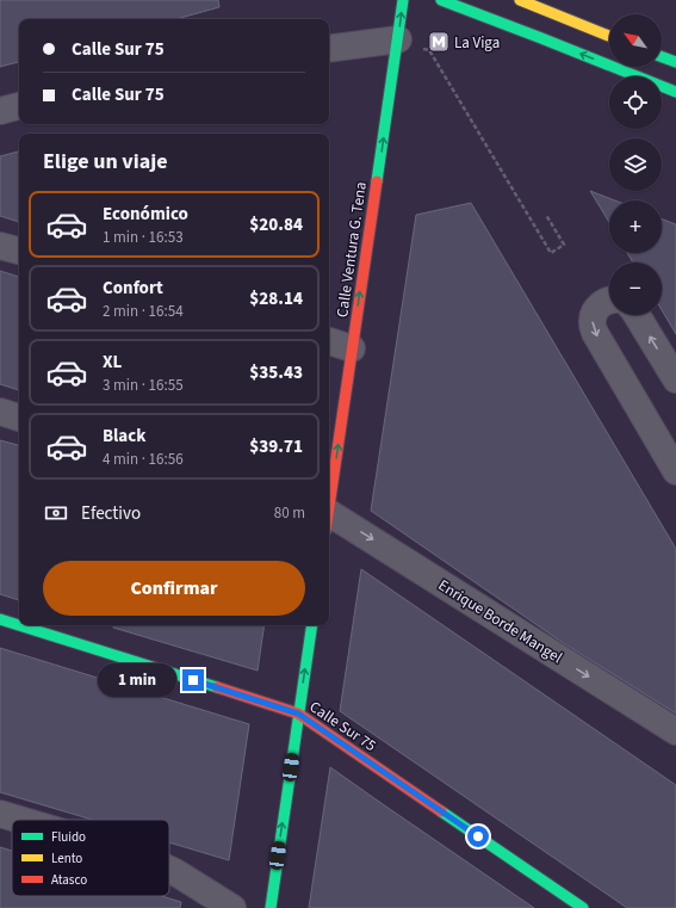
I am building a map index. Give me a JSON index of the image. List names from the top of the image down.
{
  "streets": {
    "street": ["Calle Ventura G. Tena", "Enrique Borde Mangel", "Calle Sur 75"]
  },
  "one_way": ["Calle Ventura G. Tena", "Enrique Borde Mangel"],
  "places": {
    "metro station": ["La Viga"]
  },
  "legend": ["Fluido", "Lento", "Atasco"],
  "north": "top left",
  "page": {
    "map_buttons": ["+", "−"],
    "banner": ["Calle Sur 75", "Calle Sur 75"],
    "heading": "Elige un viaje",
    "list": [
      {
        "name": "Económico",
        "note": "1 min · 16:53",
        "value": "$20.84"
      },
      {
        "name": "Confort",
        "note": "2 min · 16:54",
        "value": "$28.14"
      },
      {
        "name": "XL",
        "note": "3 min · 16:55",
        "value": "$35.43"
      },
      {
        "name": "Black",
        "note": "4 min · 16:56",
        "value": "$39.71"
      }
    ],
    "pay": ["Efectivo", "80 m"],
    "buttons": "Confirmar",
    "bubble": "1 min"
  }
}
